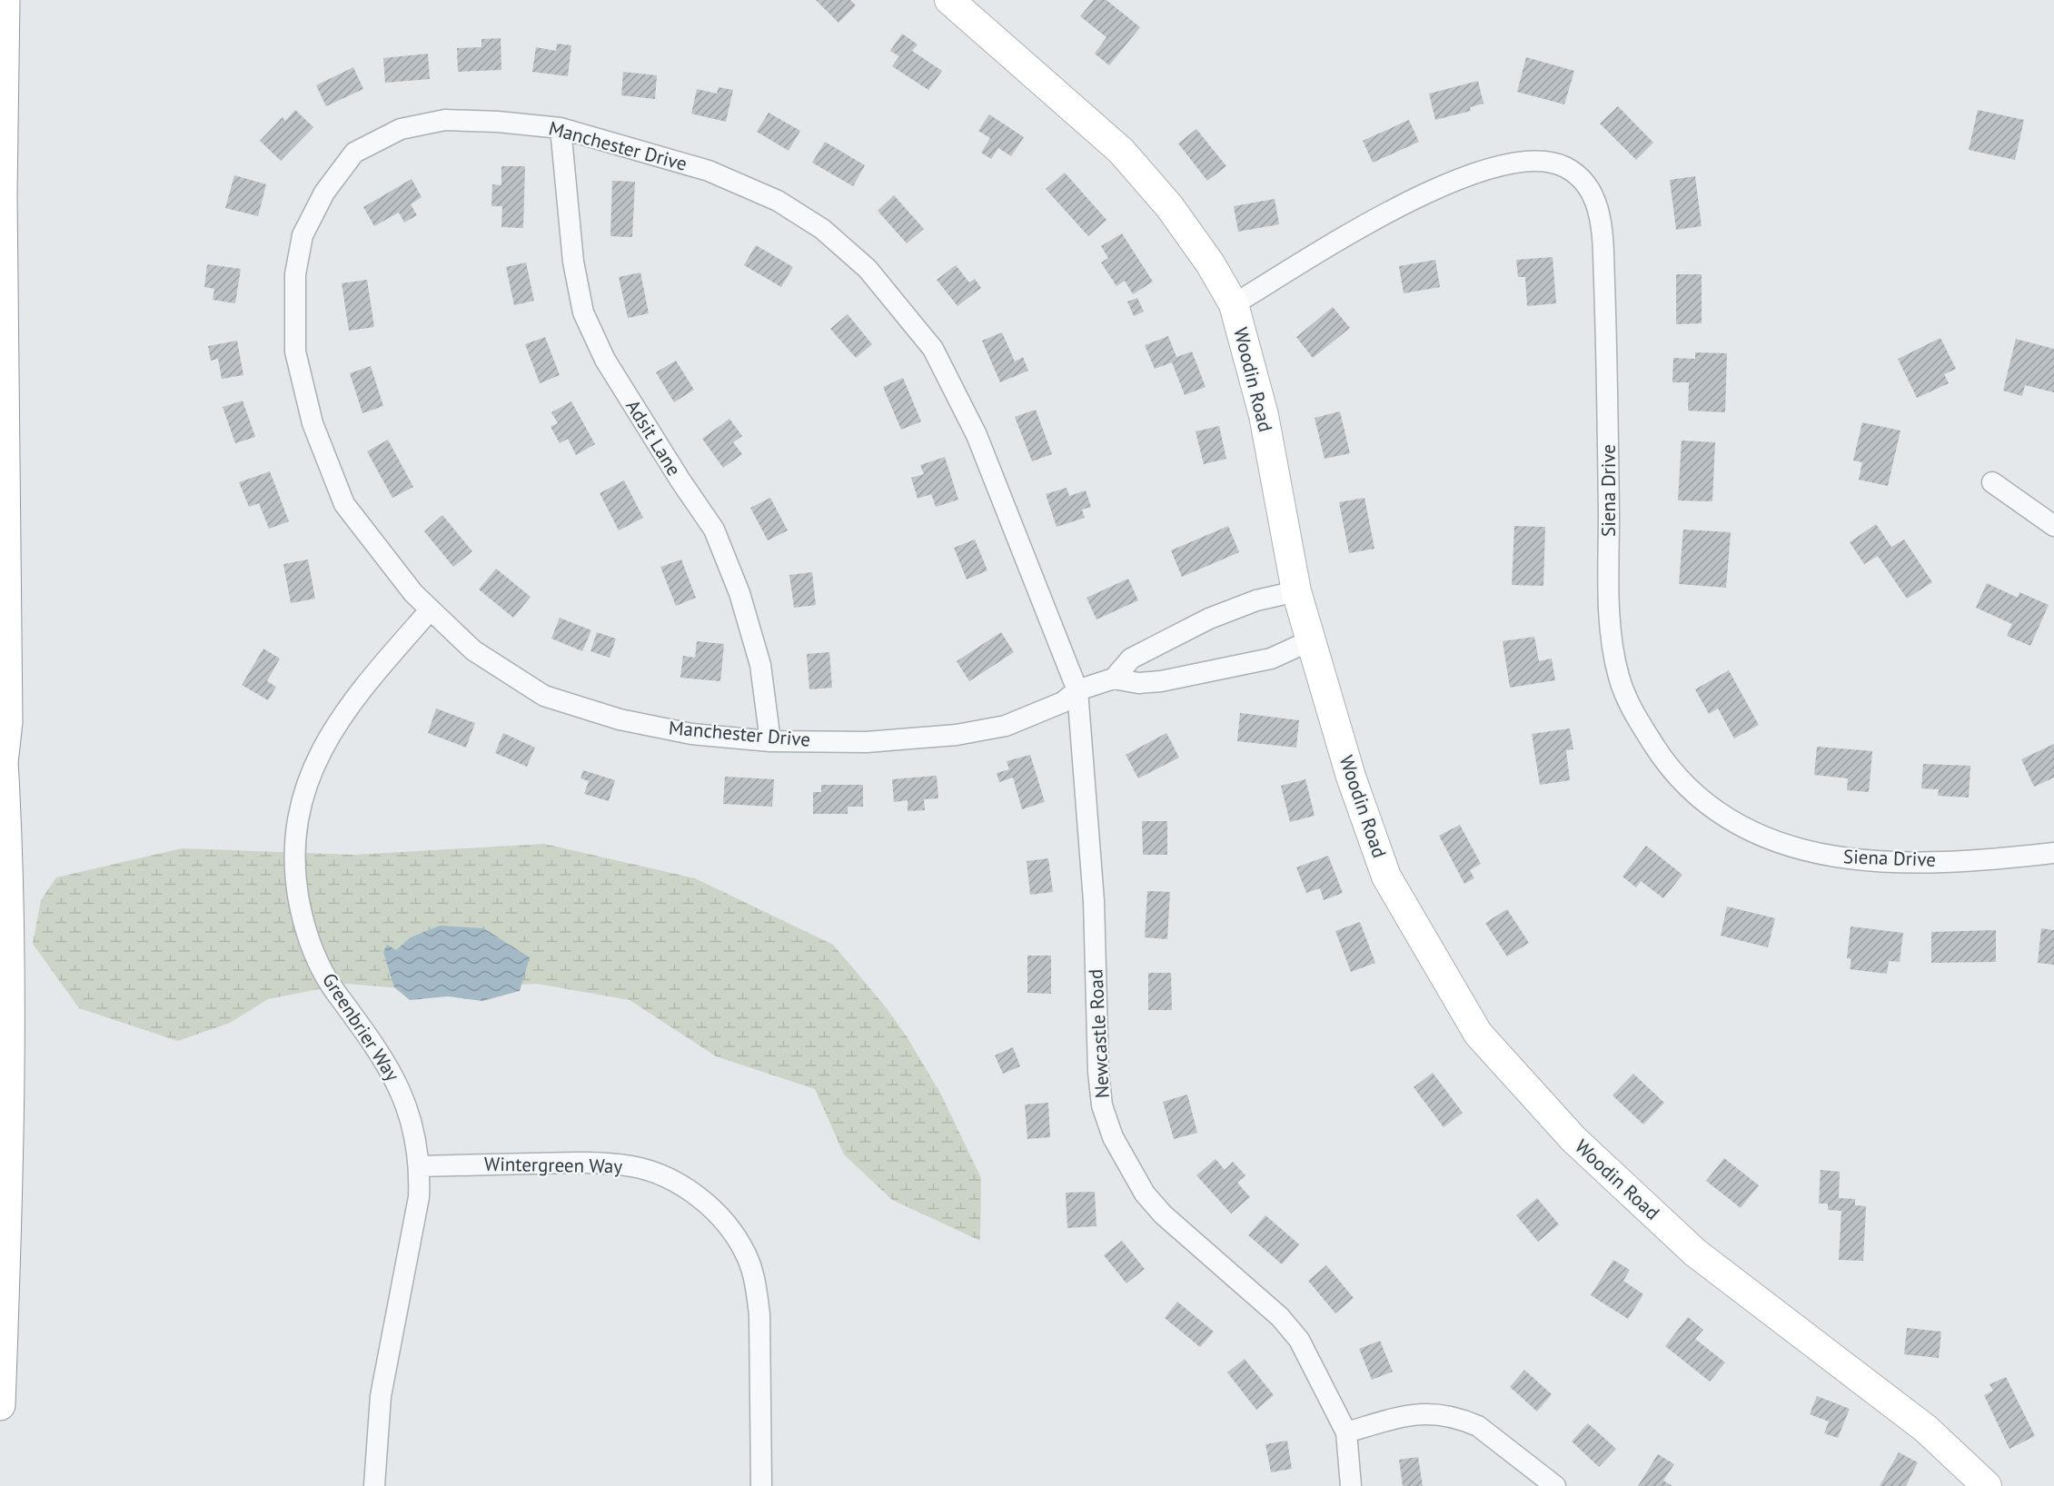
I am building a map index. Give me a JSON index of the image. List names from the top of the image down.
{
  "streets": {
    "street": [
      "Manchester Drive",
      "Woodin Road",
      "Adsit Lane",
      "Siena Drive",
      "Greenbrier Way",
      "Newcastle Road",
      "Wintergreen Way"
    ]
  },
  "crossings": [
    ["Manchester Drive", "Woodin Road"],
    ["Manchester Drive", "Adsit Lane"],
    ["Manchester Drive", "Greenbrier Way"],
    ["Manchester Drive", "Newcastle Road"],
    ["Woodin Road", "Siena Drive"],
    ["Greenbrier Way", "Wintergreen Way"]
  ]
}
